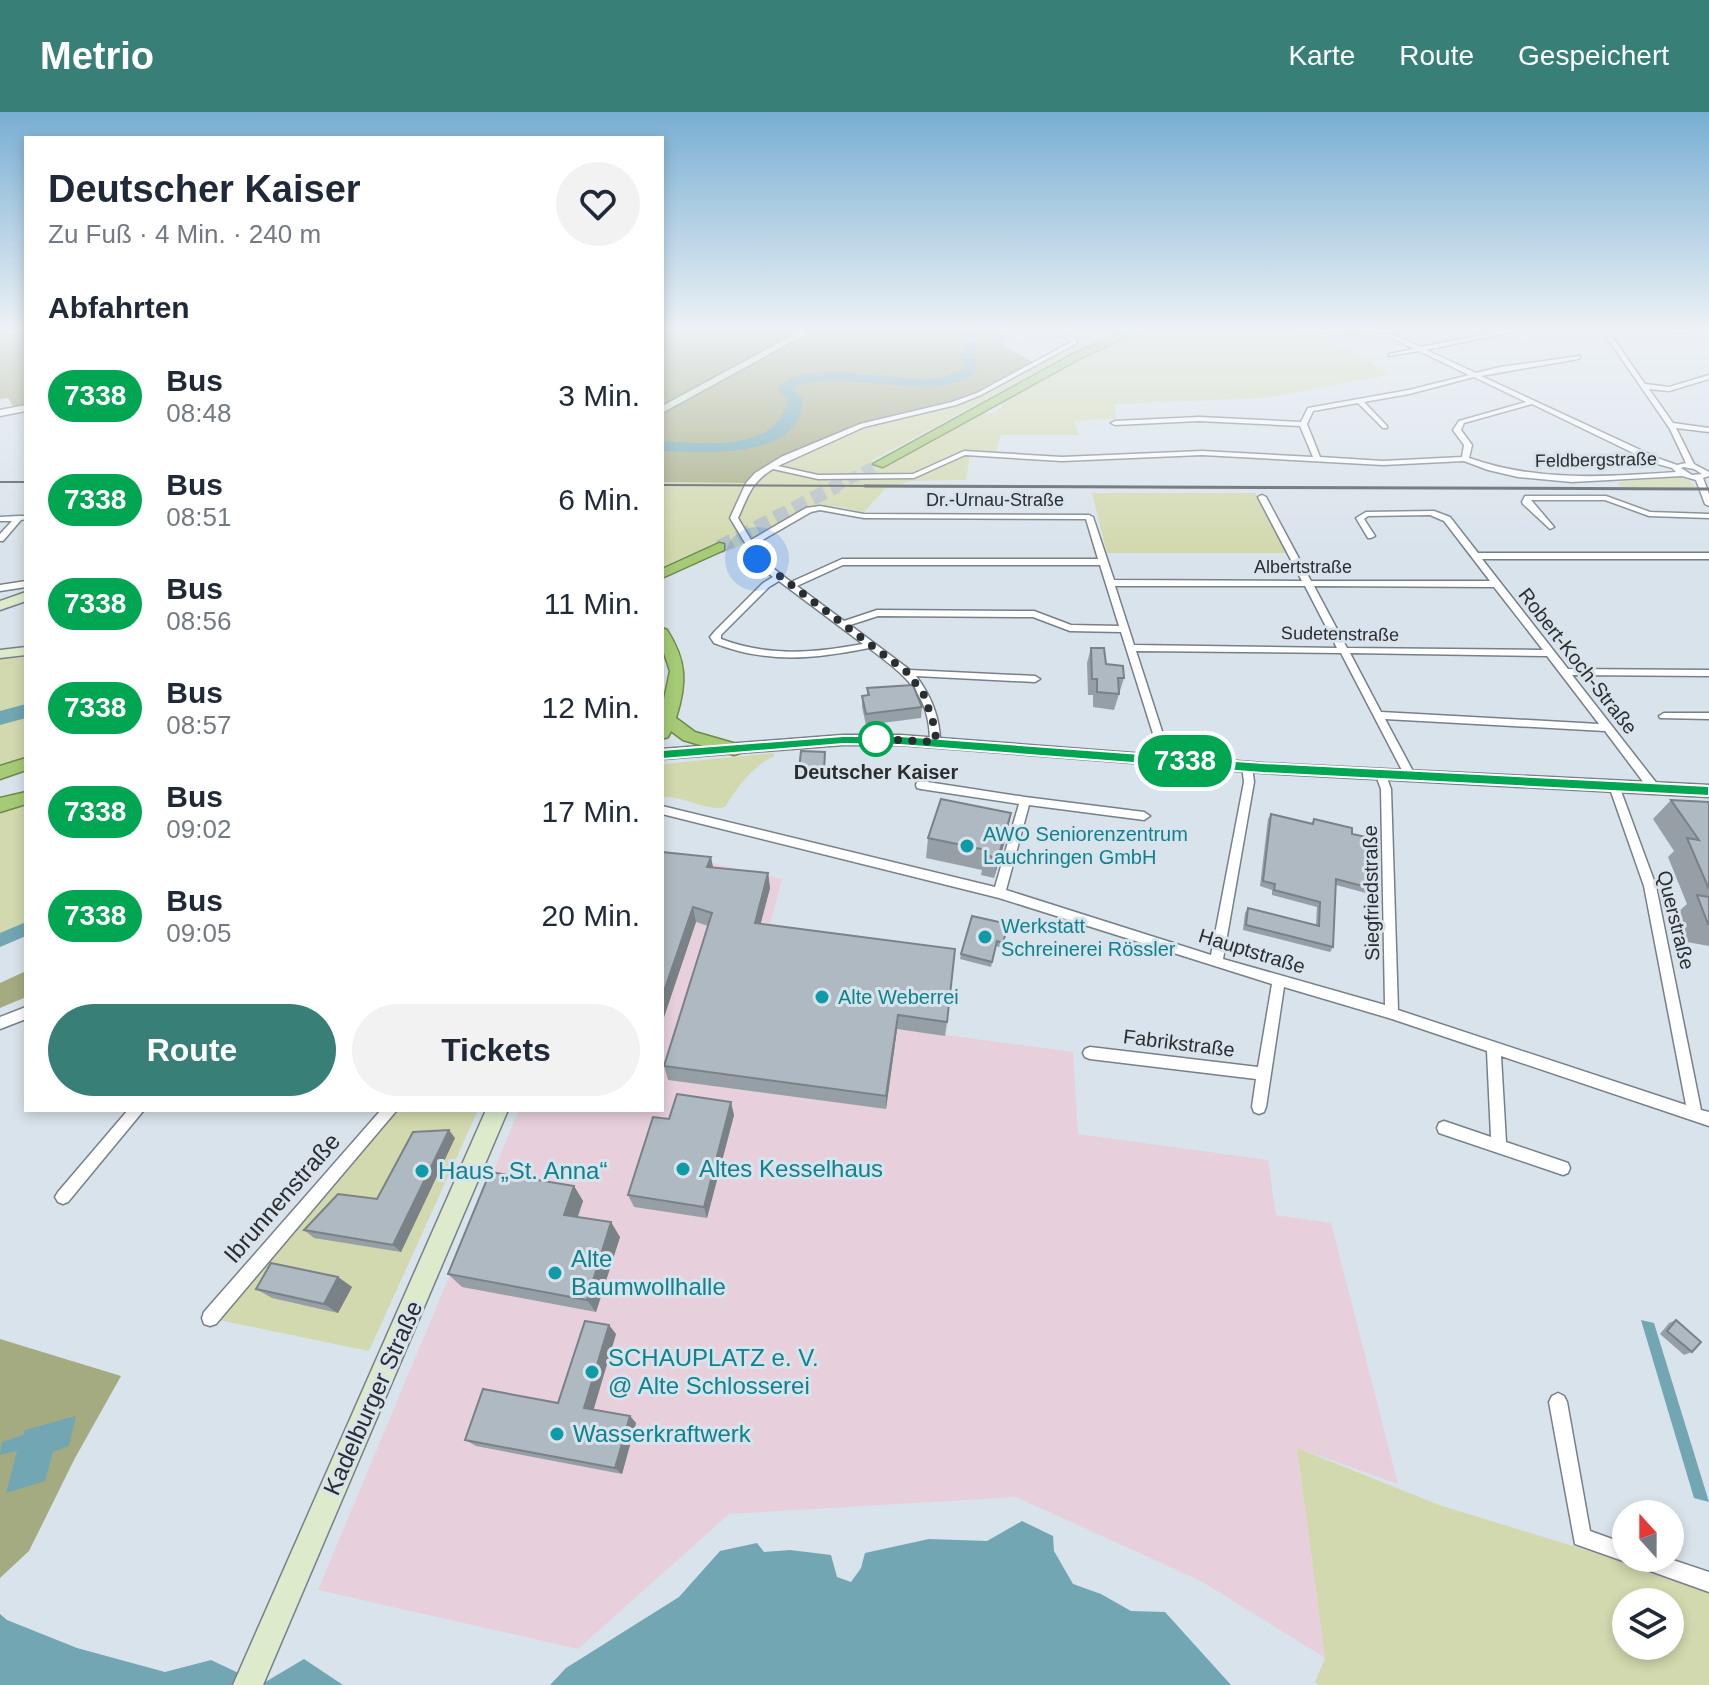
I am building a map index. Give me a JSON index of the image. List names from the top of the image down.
{
  "streets": {
    "main road": ["Kadelburger Straße"],
    "street": [
      "Feldbergstraße",
      "Dr.-Urnau-Straße",
      "Albertstraße",
      "Sudetenstraße",
      "Robert-Koch-Straße",
      "Siegfriedstraße",
      "Querstraße",
      "Hauptstraße",
      "Fabrikstraße",
      "Ibrunnenstraße"
    ]
  },
  "crossings": [
    ["Dr.-Urnau-Straße", "Albertstraße"],
    ["Dr.-Urnau-Straße", "Sudetenstraße"],
    ["Albertstraße", "Robert-Koch-Straße"],
    ["Sudetenstraße", "Robert-Koch-Straße"],
    ["Siegfriedstraße", "Hauptstraße"],
    ["Querstraße", "Hauptstraße"]
  ],
  "places": [
    "Deutscher Kaiser",
    "AWO Seniorenzentrum Lauchringen GmbH",
    "Werkstatt Schreinerei Rössler",
    "Alte Weberrei",
    "Altes Kesselhaus",
    "Haus „St. Anna“",
    "Alte Baumwollhalle",
    "SCHAUPLATZ e. V. @ Alte Schlosserei",
    "Wasserkraftwerk"
  ],
  "lines": ["bus line 7338"],
  "north": "top",
  "page": {
    "header": "Metrio",
    "nav": ["Karte", "Route", "Gespeichert"],
    "on_map": "7338",
    "heading": [
      ["Deutscher Kaiser", "Zu Fuß · 4 Min. · 240 m"],
      "Abfahrten"
    ],
    "list": [
      {
        "mark": "7338",
        "name": "Bus",
        "note": "08:48",
        "value": "3 Min."
      },
      {
        "mark": "7338",
        "name": "Bus",
        "note": "08:51",
        "value": "6 Min."
      },
      {
        "mark": "7338",
        "name": "Bus",
        "note": "08:56",
        "value": "11 Min."
      },
      {
        "mark": "7338",
        "name": "Bus",
        "note": "08:57",
        "value": "12 Min."
      },
      {
        "mark": "7338",
        "name": "Bus",
        "note": "09:02",
        "value": "17 Min."
      },
      {
        "mark": "7338",
        "name": "Bus",
        "note": "09:05",
        "value": "20 Min."
      }
    ],
    "buttons": ["Route", "Tickets"]
  }
}
